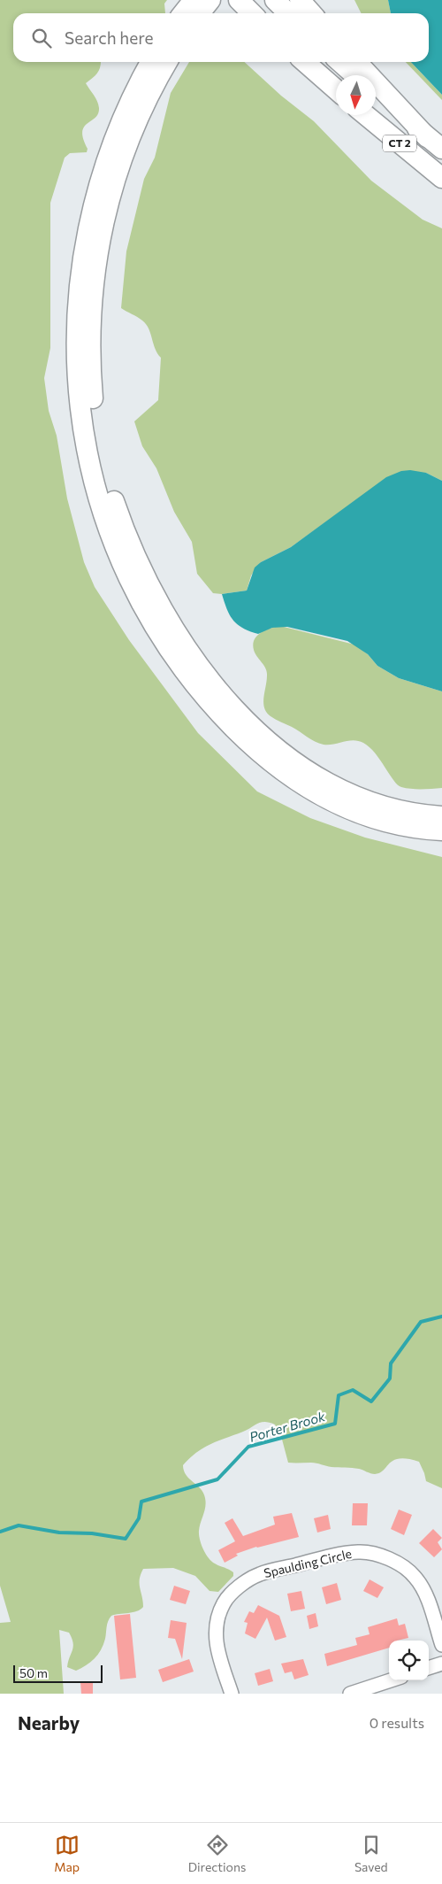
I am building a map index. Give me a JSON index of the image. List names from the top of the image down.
{
  "streets": {
    "highway": ["CT 2"],
    "street": ["Spaulding Circle"]
  },
  "water": ["Porter Brook"],
  "scale_bar": "50 m",
  "north": "bottom",
  "page": {
    "search": "Search here",
    "scale": "50 m",
    "heading": ["Nearby", "0 results"],
    "nav": ["Map", "Directions", "Saved"]
  }
}
